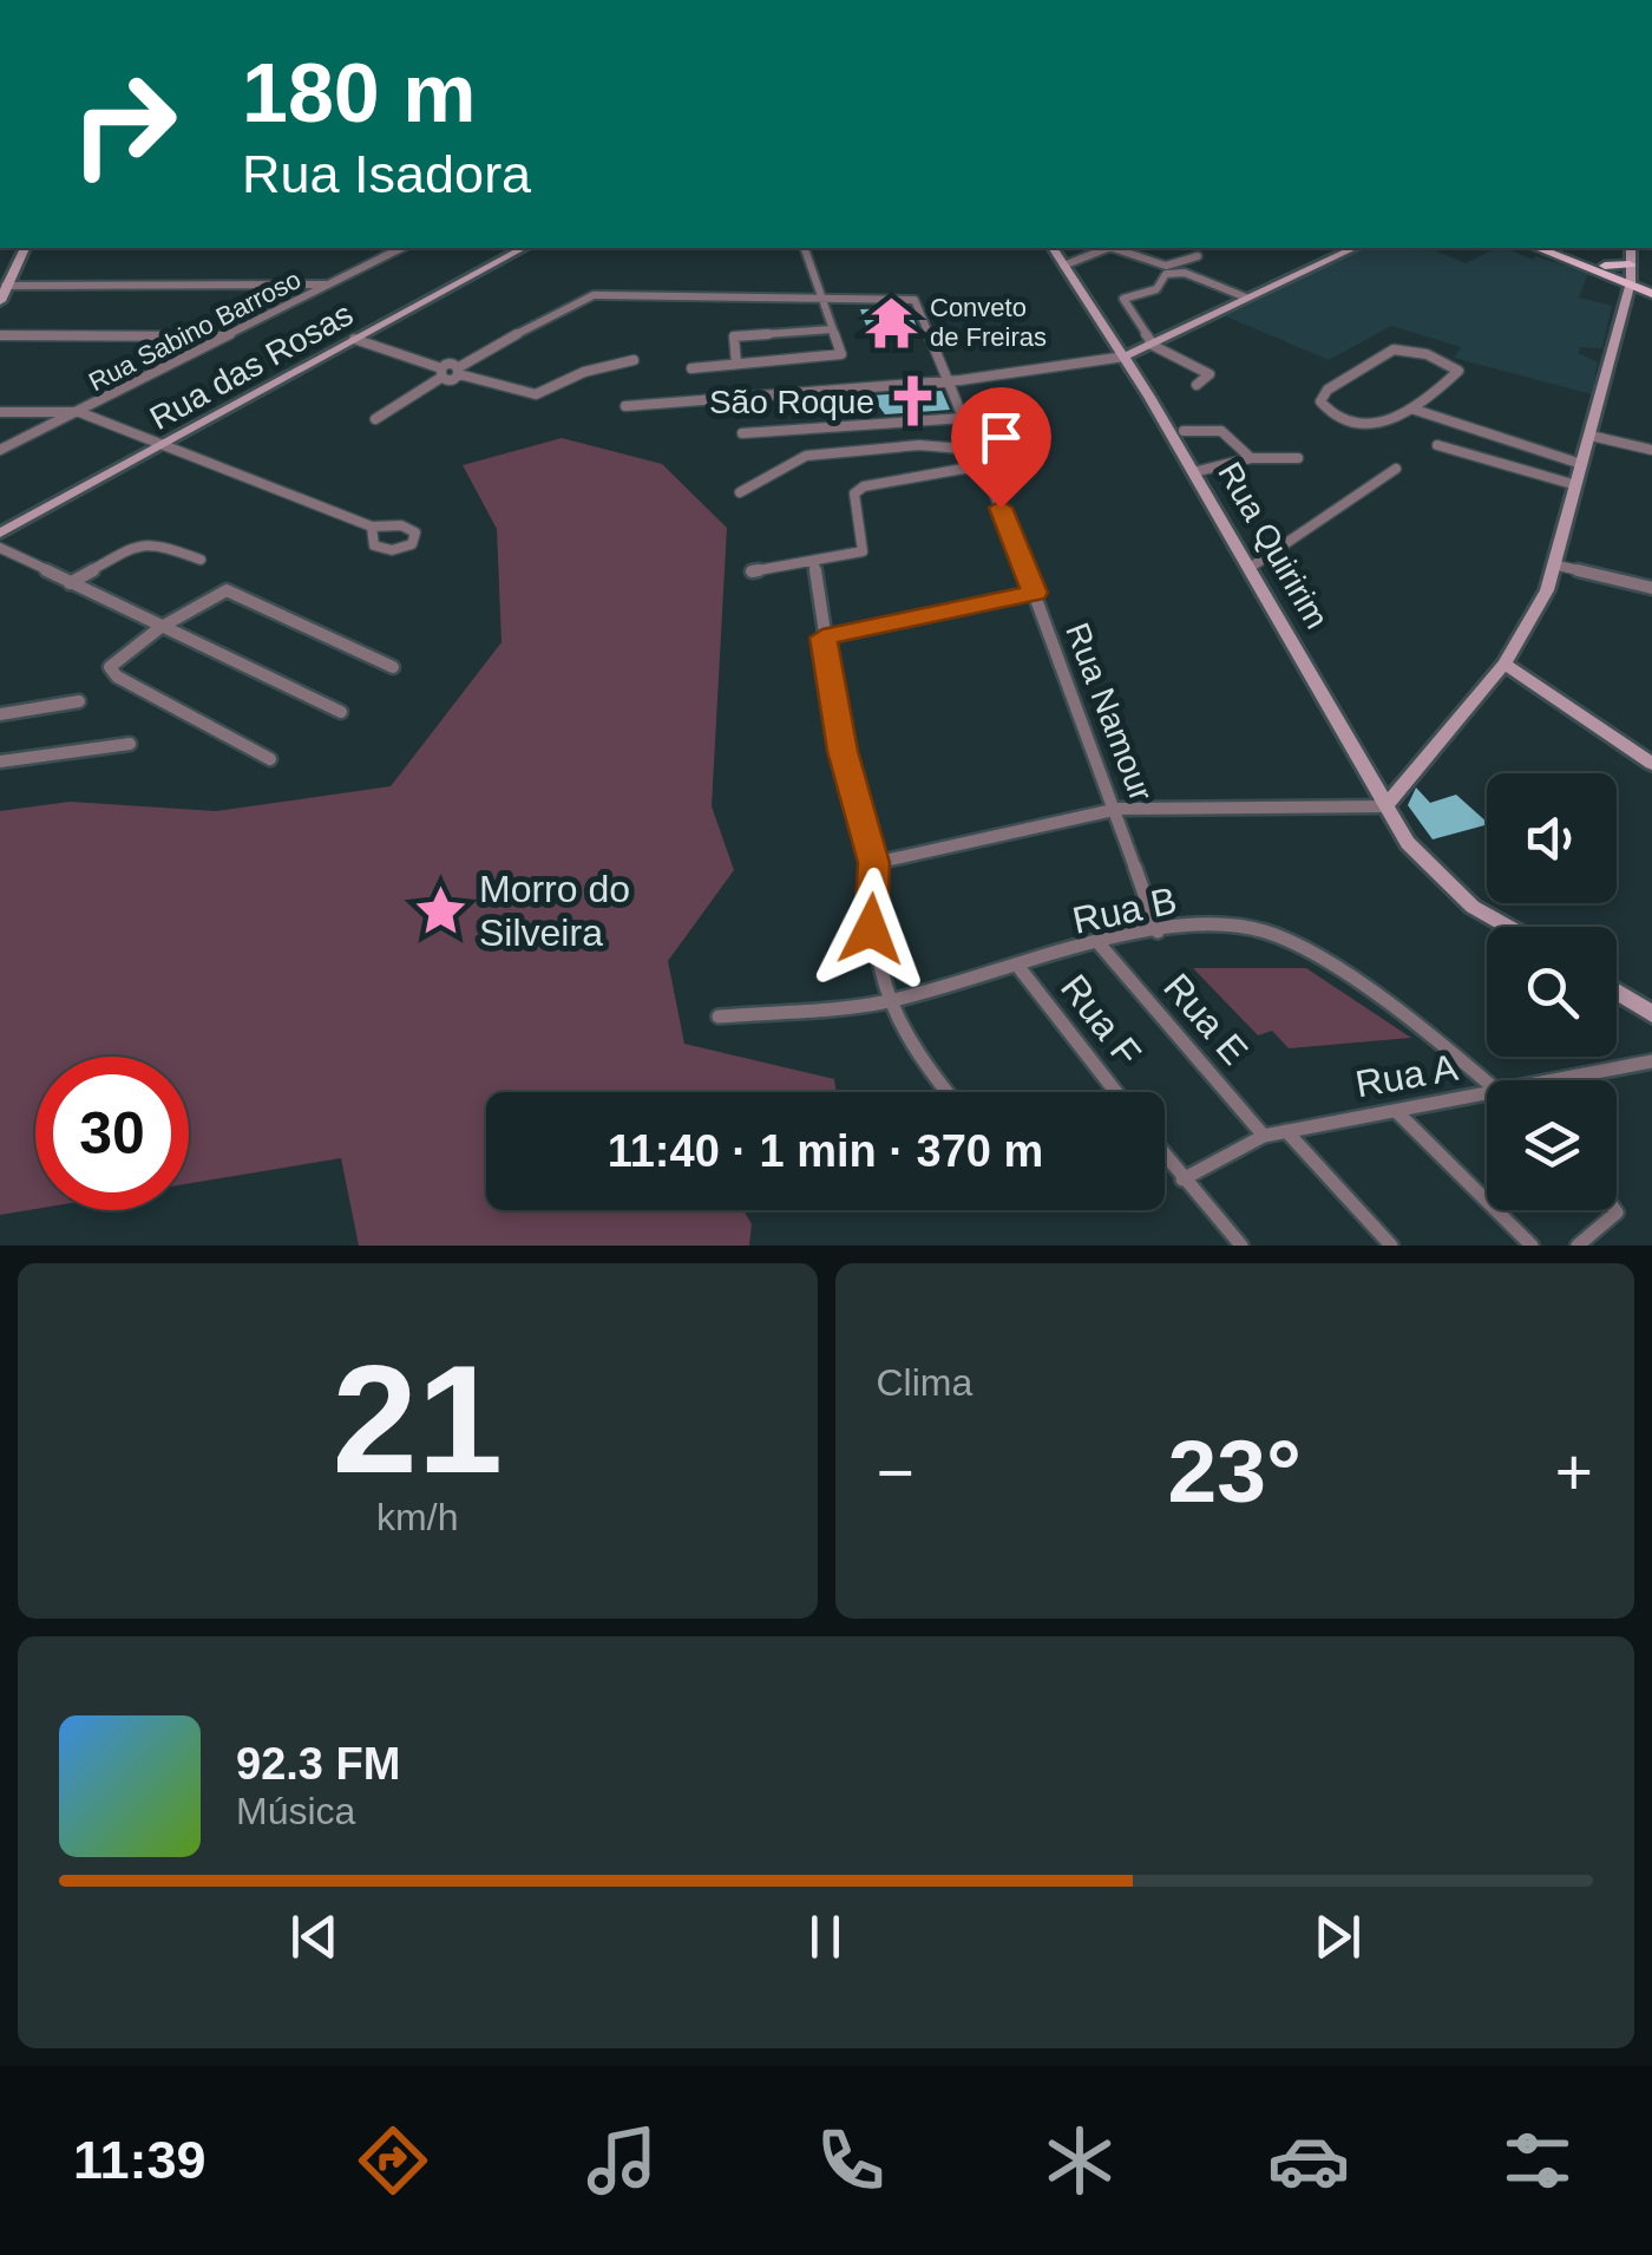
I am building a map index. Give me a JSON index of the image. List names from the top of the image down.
{
  "streets": {
    "street": [
      "Rua Sabino Barroso",
      "Rua das Rosas",
      "Rua Quiririm",
      "Rua Namour",
      "Rua B",
      "Rua E",
      "Rua F",
      "Rua A"
    ]
  },
  "crossings": [
    ["Rua Namour", "Rua B"],
    ["Rua B", "Rua E"],
    ["Rua B", "Rua F"],
    ["Rua E", "Rua A"]
  ],
  "places": {
    "temple": ["Conveto de Freiras"],
    "church": ["São Roque"],
    "place": ["Morro do Silveira"]
  },
  "page": {
    "turn": ["180 m", "Rua Isadora"],
    "limit": "30",
    "trip": "11:40 · 1 min · 370 m",
    "tile": [
      ["21", "km/h"],
      "Clima"
    ],
    "heat": ["−", "23°", "+"],
    "song": ["92.3 FM", "Música"],
    "tabs": "11:39"
  }
}
